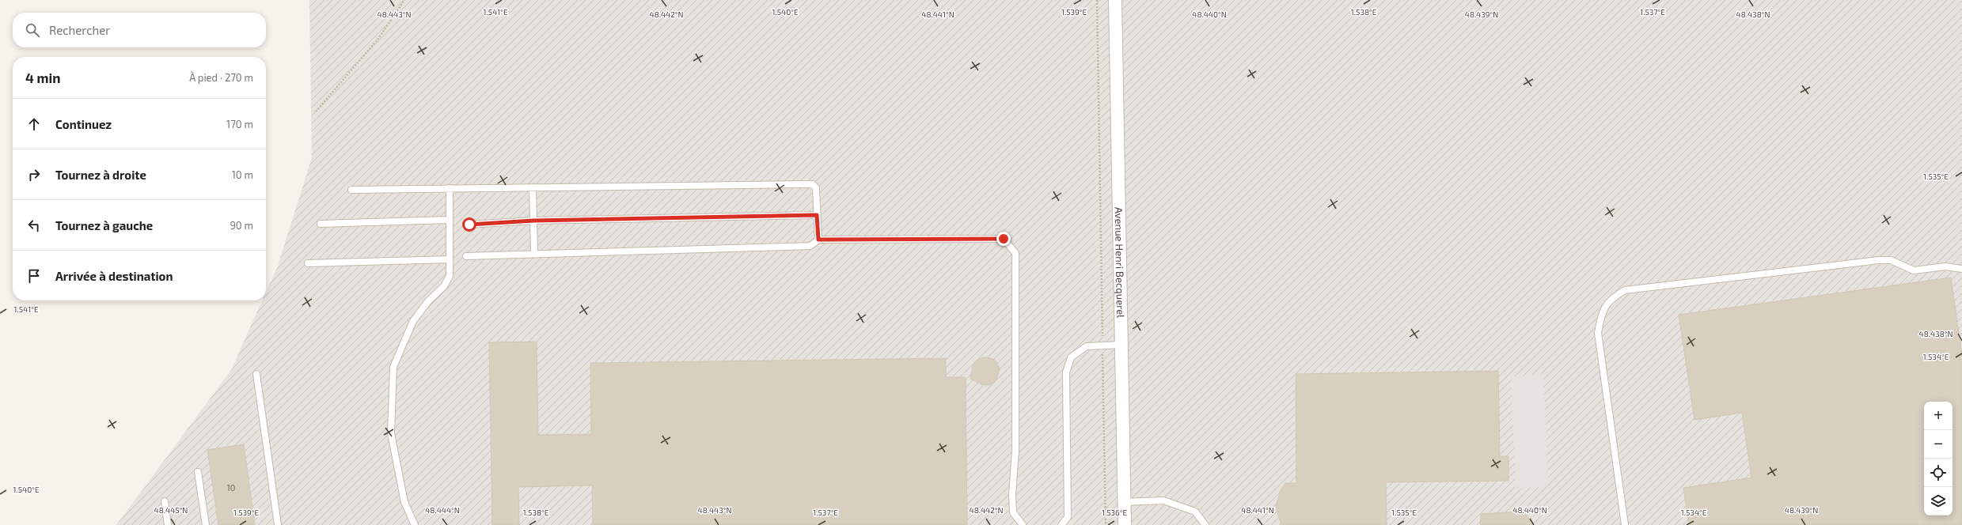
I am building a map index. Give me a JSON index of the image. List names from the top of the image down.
{
  "streets": {
    "street": ["Avenue Henri Becquerel"]
  },
  "house_numbers": ["10"],
  "page": {
    "search": "Rechercher",
    "heading": ["4 min", "À pied · 270 m"],
    "list": [
      ["Continuez", "170 m"],
      ["Tournez à droite", "10 m"],
      ["Tournez à gauche", "90 m"],
      "Arrivée à destination"
    ],
    "map_buttons": ["+", "−"]
  },
  "coordinates": [
    "1.541°E",
    "1.540°E",
    "1.539°E",
    "1.538°E",
    "1.537°E",
    "48.443°N",
    "48.442°N",
    "48.441°N",
    "48.440°N",
    "48.439°N",
    "48.438°N",
    "1.535°E",
    "1.534°E",
    "48.445°N",
    "48.444°N",
    "1.536°E"
  ]
}
